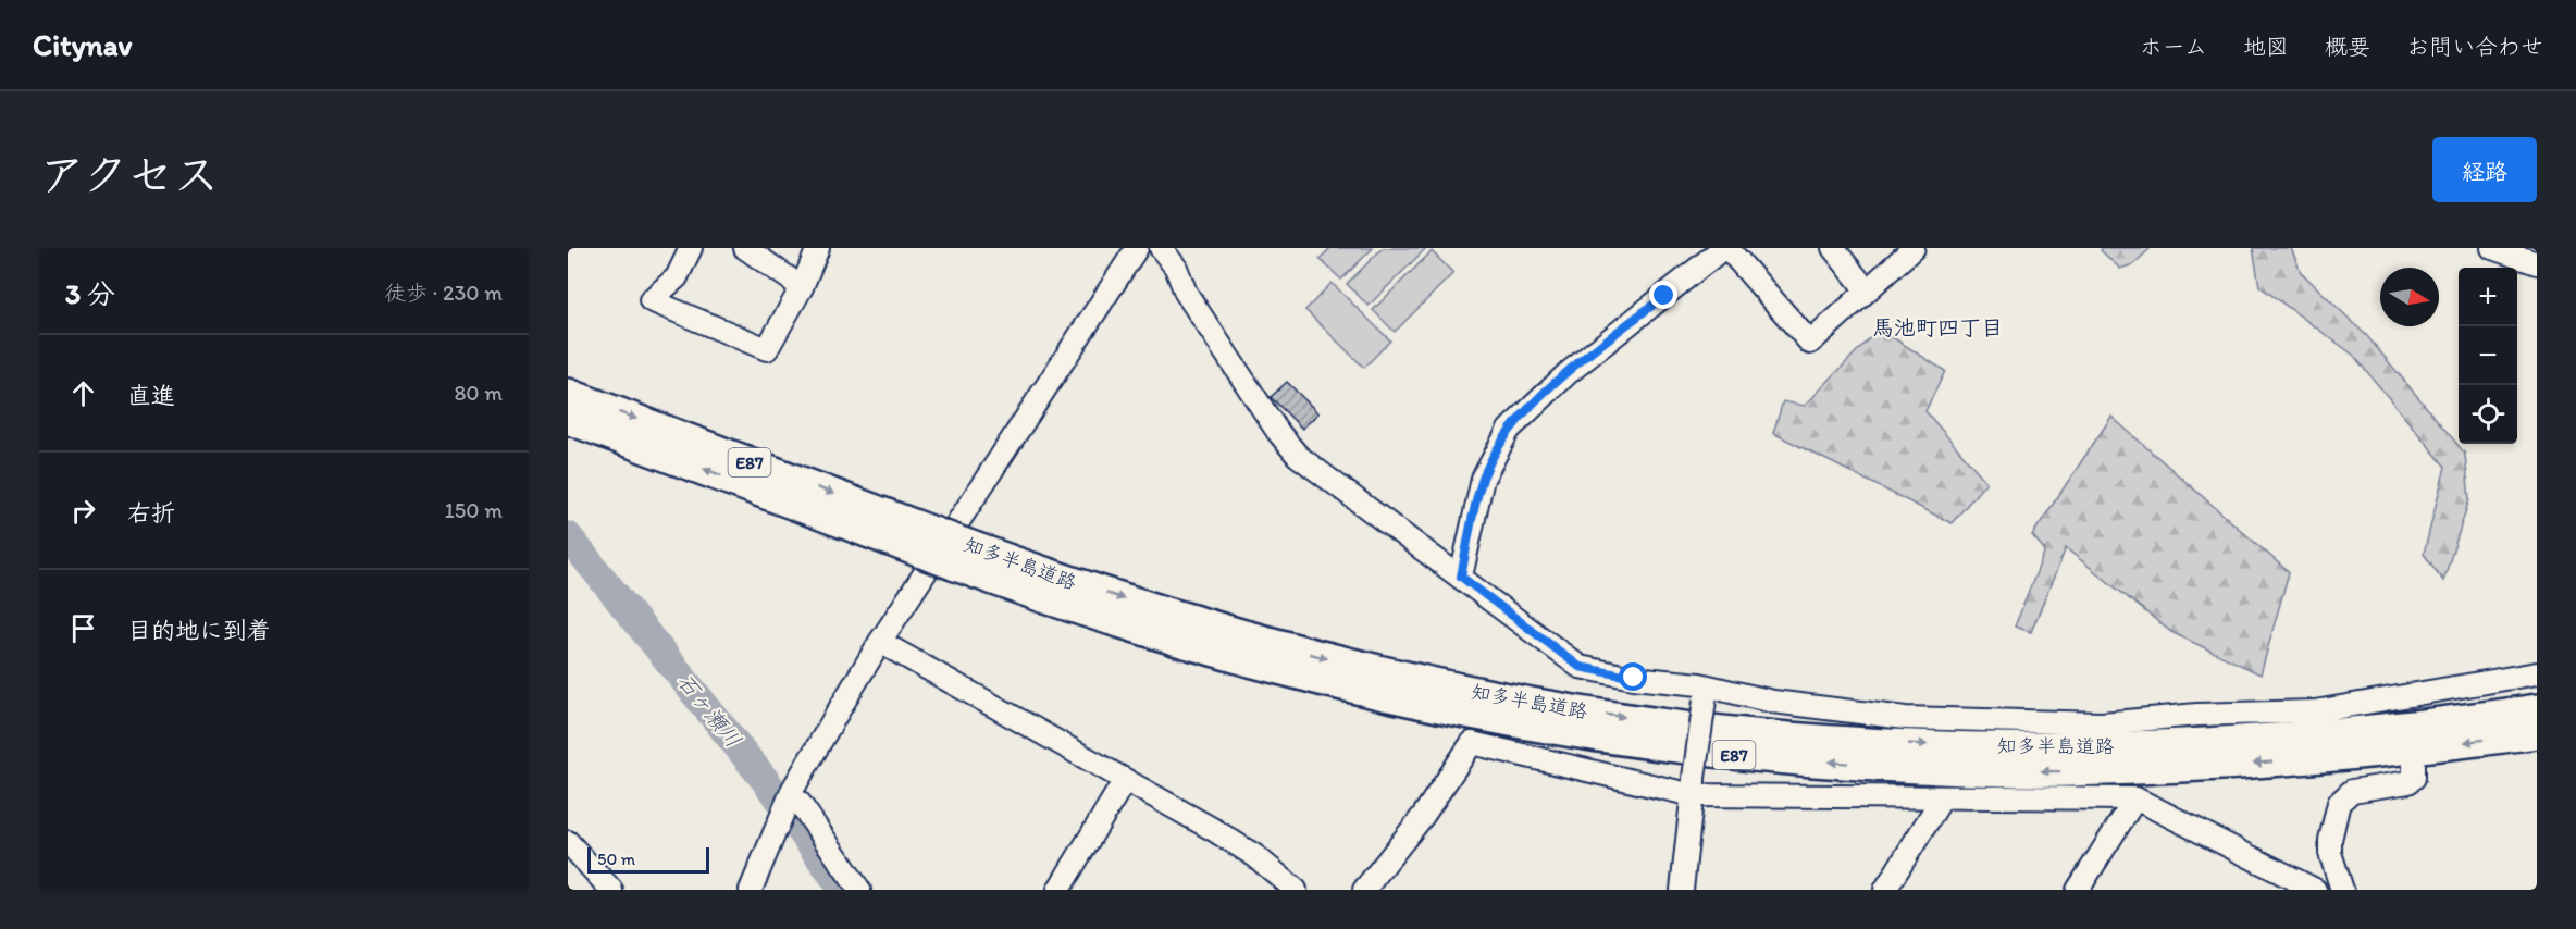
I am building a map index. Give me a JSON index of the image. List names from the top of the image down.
{
  "streets": {
    "highway": ["E87", "知多半島道路"]
  },
  "districts": ["馬池町四丁目"],
  "water": ["石ヶ瀬川"],
  "scale_bar": "50 m",
  "north": "right",
  "page": {
    "header": "Citynav",
    "nav": [
      "ホーム",
      "地図",
      "概要",
      "お問い合わせ"
    ],
    "title": "アクセス",
    "buttons": "経路",
    "heading": ["3 分", "徒歩 · 230 m"],
    "map_buttons": ["+", "−"],
    "list": [
      ["直進", "80 m"],
      ["右折", "150 m"],
      "目的地に到着"
    ],
    "scale": "50 m"
  }
}
